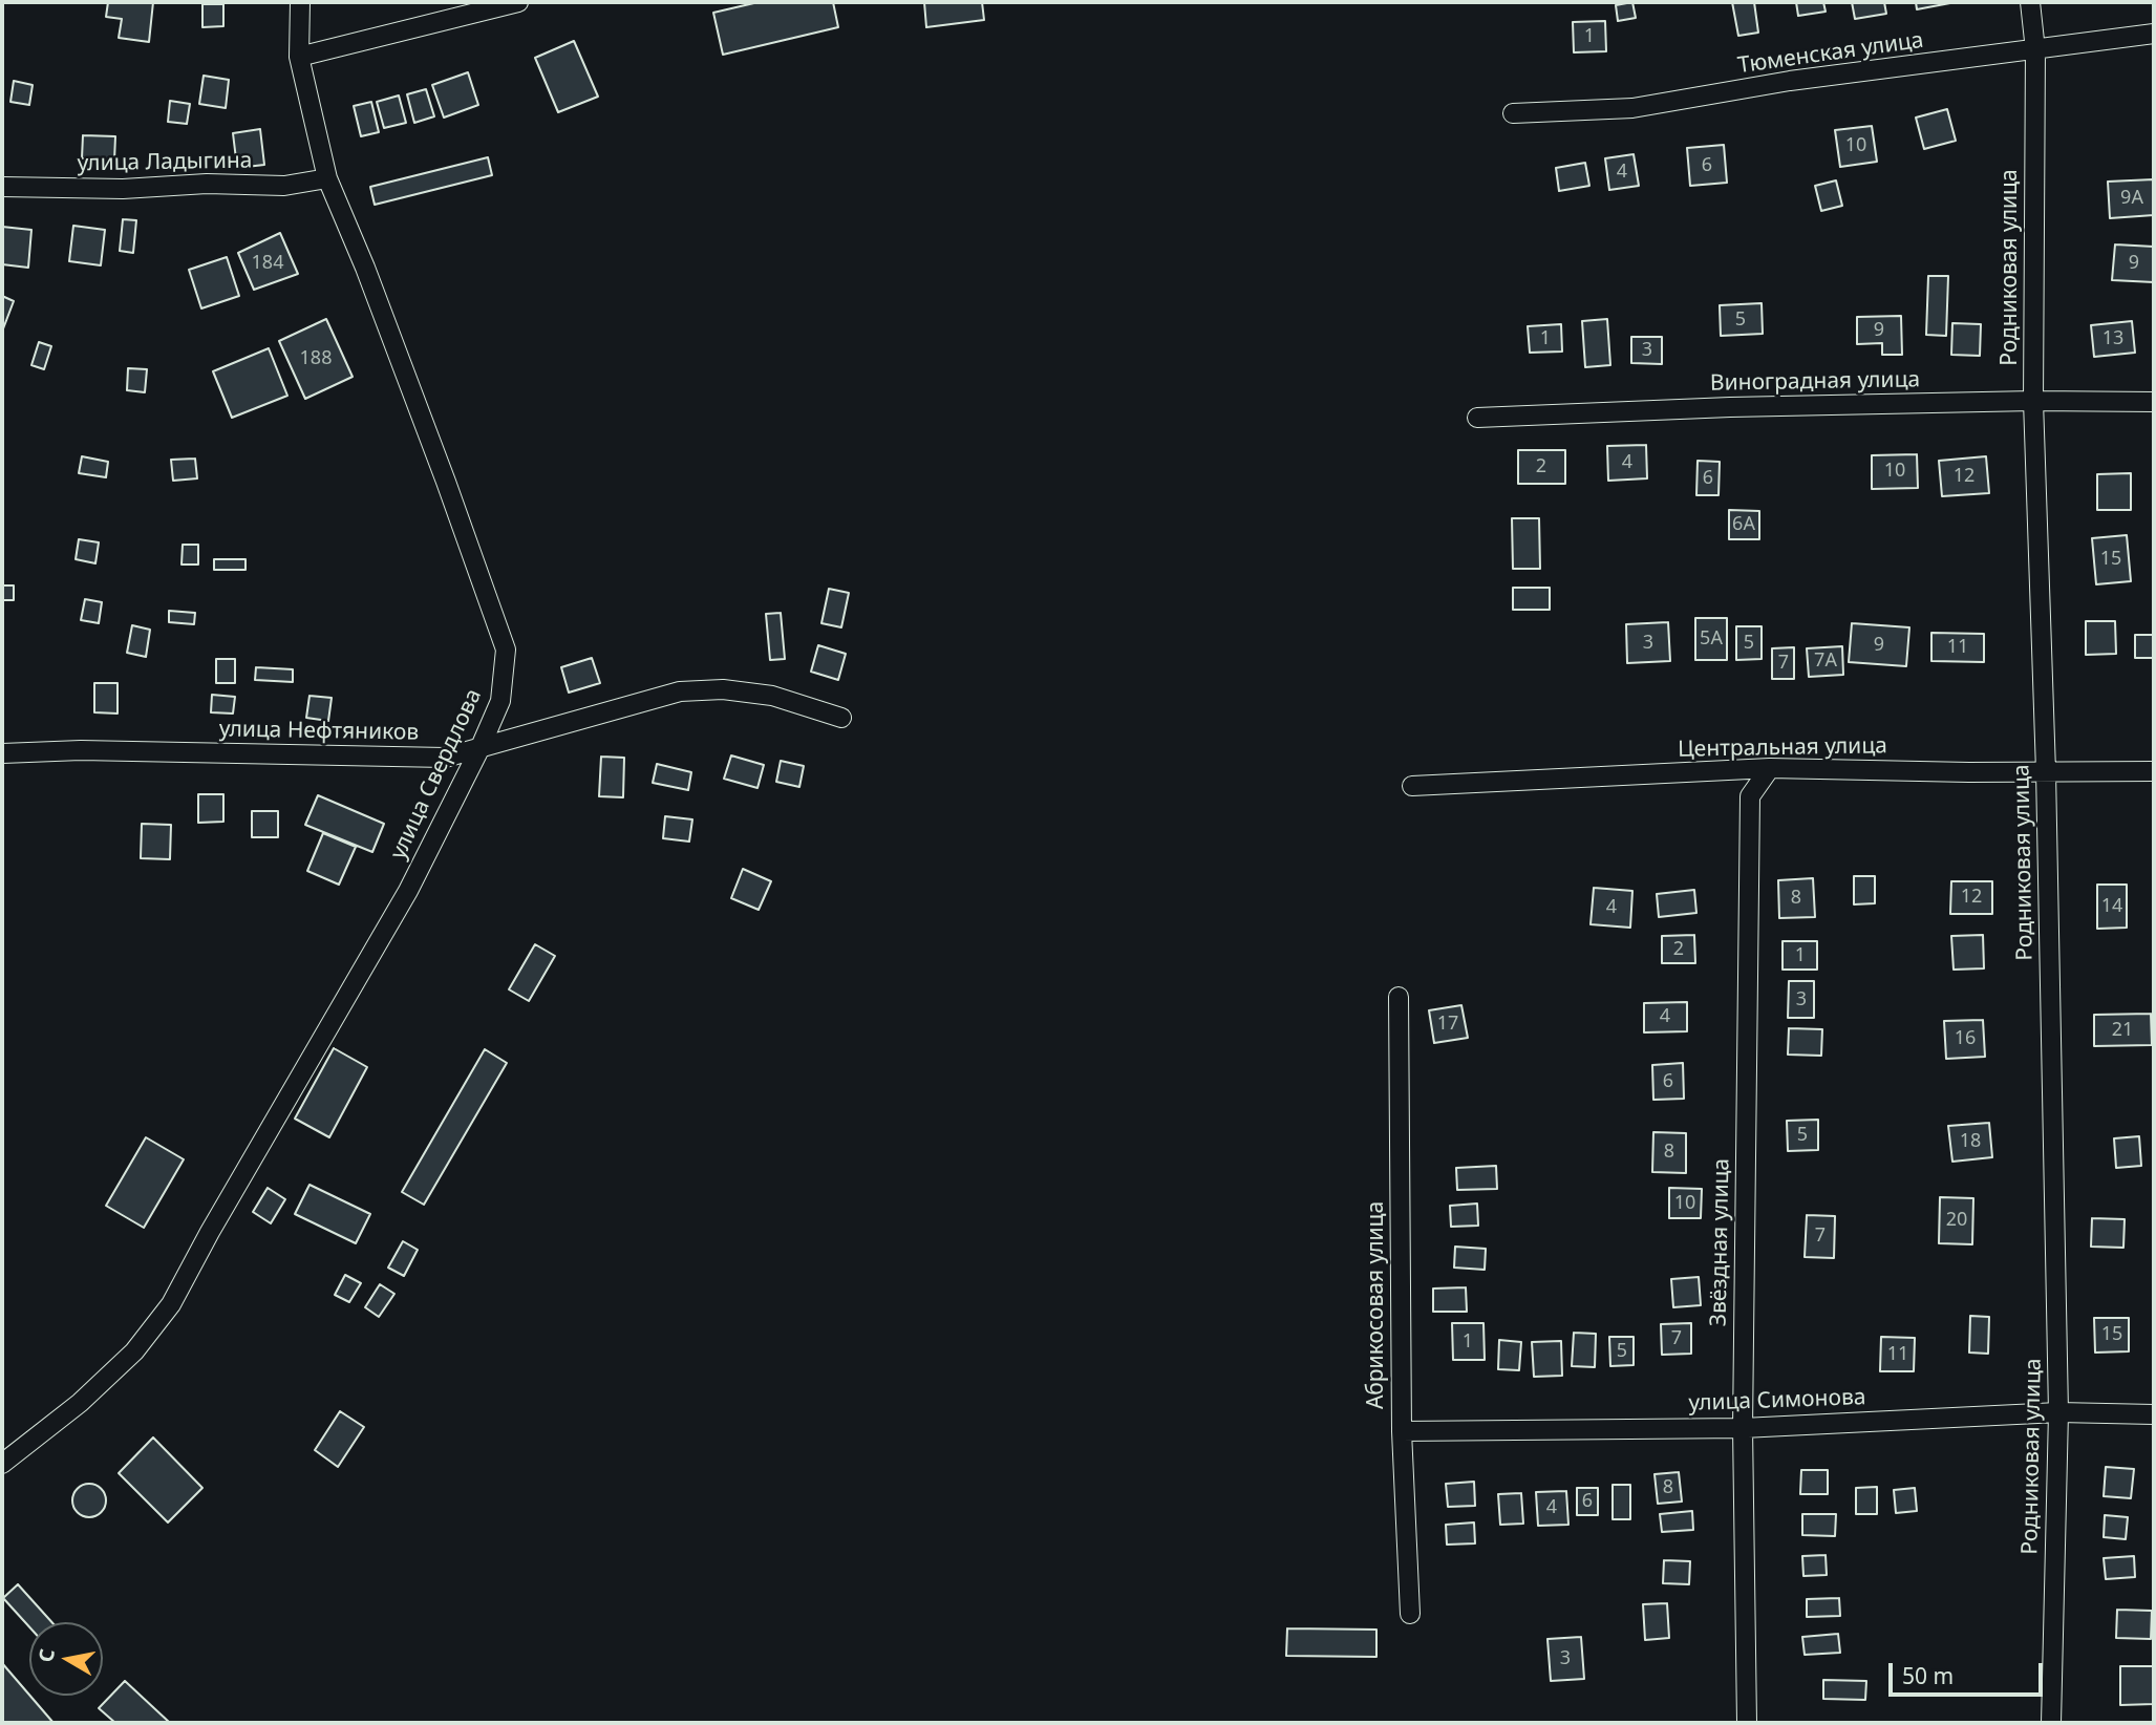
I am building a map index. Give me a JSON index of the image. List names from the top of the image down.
{
  "streets": {
    "street": [
      "Тюменская улица",
      "улица Ладыгина",
      "Родниковая улица",
      "Виноградная улица",
      "улица Нефтяников",
      "Центральная улица",
      "улица Свердлова",
      "Звёздная улица",
      "Абрикосовая улица",
      "улица Симонова"
    ]
  },
  "crossings": [
    ["Тюменская улица", "Родниковая улица"],
    ["улица Ладыгина", "улица Свердлова"],
    ["Родниковая улица", "Виноградная улица"],
    ["Родниковая улица", "Центральная улица"],
    ["Родниковая улица", "улица Симонова"],
    ["улица Нефтяников", "улица Свердлова"],
    ["Центральная улица", "Звёздная улица"],
    ["Звёздная улица", "улица Симонова"],
    ["Абрикосовая улица", "улица Симонова"]
  ],
  "house_numbers": [
    "1",
    "10",
    "6",
    "4",
    "9А",
    "184",
    "9",
    "5",
    "9",
    "1",
    "13",
    "3",
    "188",
    "4",
    "2",
    "10",
    "12",
    "6",
    "6А",
    "15",
    "5А",
    "3",
    "5",
    "9",
    "11",
    "7А",
    "7",
    "12",
    "8",
    "14",
    "4",
    "2",
    "1",
    "3",
    "4",
    "17",
    "21",
    "16",
    "6",
    "5",
    "18",
    "8",
    "10",
    "20",
    "7",
    "15",
    "7",
    "1",
    "5",
    "11",
    "8",
    "6",
    "4",
    "3"
  ],
  "scale_bar": "50 m",
  "north": "left"
}
